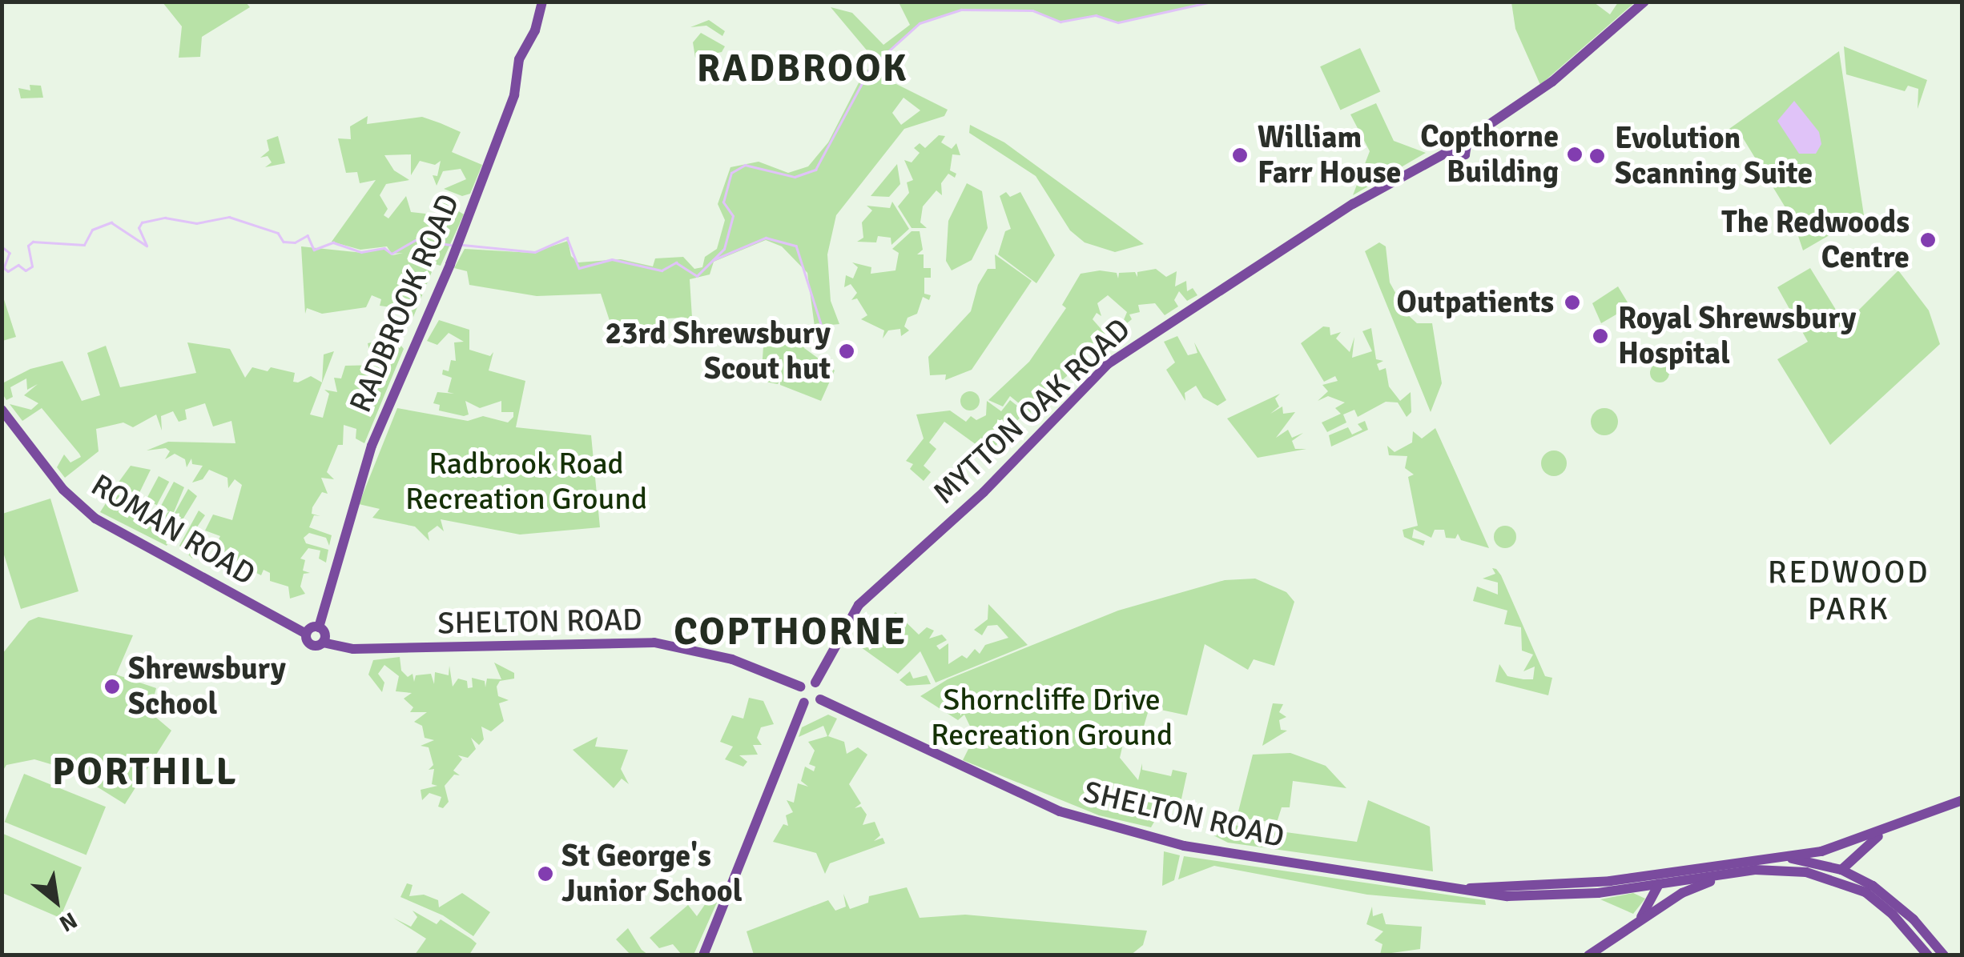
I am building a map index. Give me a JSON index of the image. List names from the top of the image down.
{
  "streets": {
    "main road": [
      "RADBROOK ROAD",
      "MYTTON OAK ROAD",
      "ROMAN ROAD",
      "SHELTON ROAD"
    ]
  },
  "crossings": [
    ["ROMAN ROAD", "SHELTON ROAD"]
  ],
  "districts": [
    "RADBROOK",
    "REDWOOD PARK",
    "COPTHORNE",
    "PORTHILL"
  ],
  "parks": ["Radbrook Road Recreation Ground", "Shorncliffe Drive Recreation Ground"],
  "places": [
    "Copthorne Building",
    "William Farr House",
    "Evolution Scanning Suite",
    "The Redwoods Centre",
    "Outpatients",
    "Royal Shrewsbury Hospital",
    "23rd Shrewsbury Scout hut",
    "Shrewsbury School",
    "St George's Junior School"
  ],
  "north": "bottom right"
}
